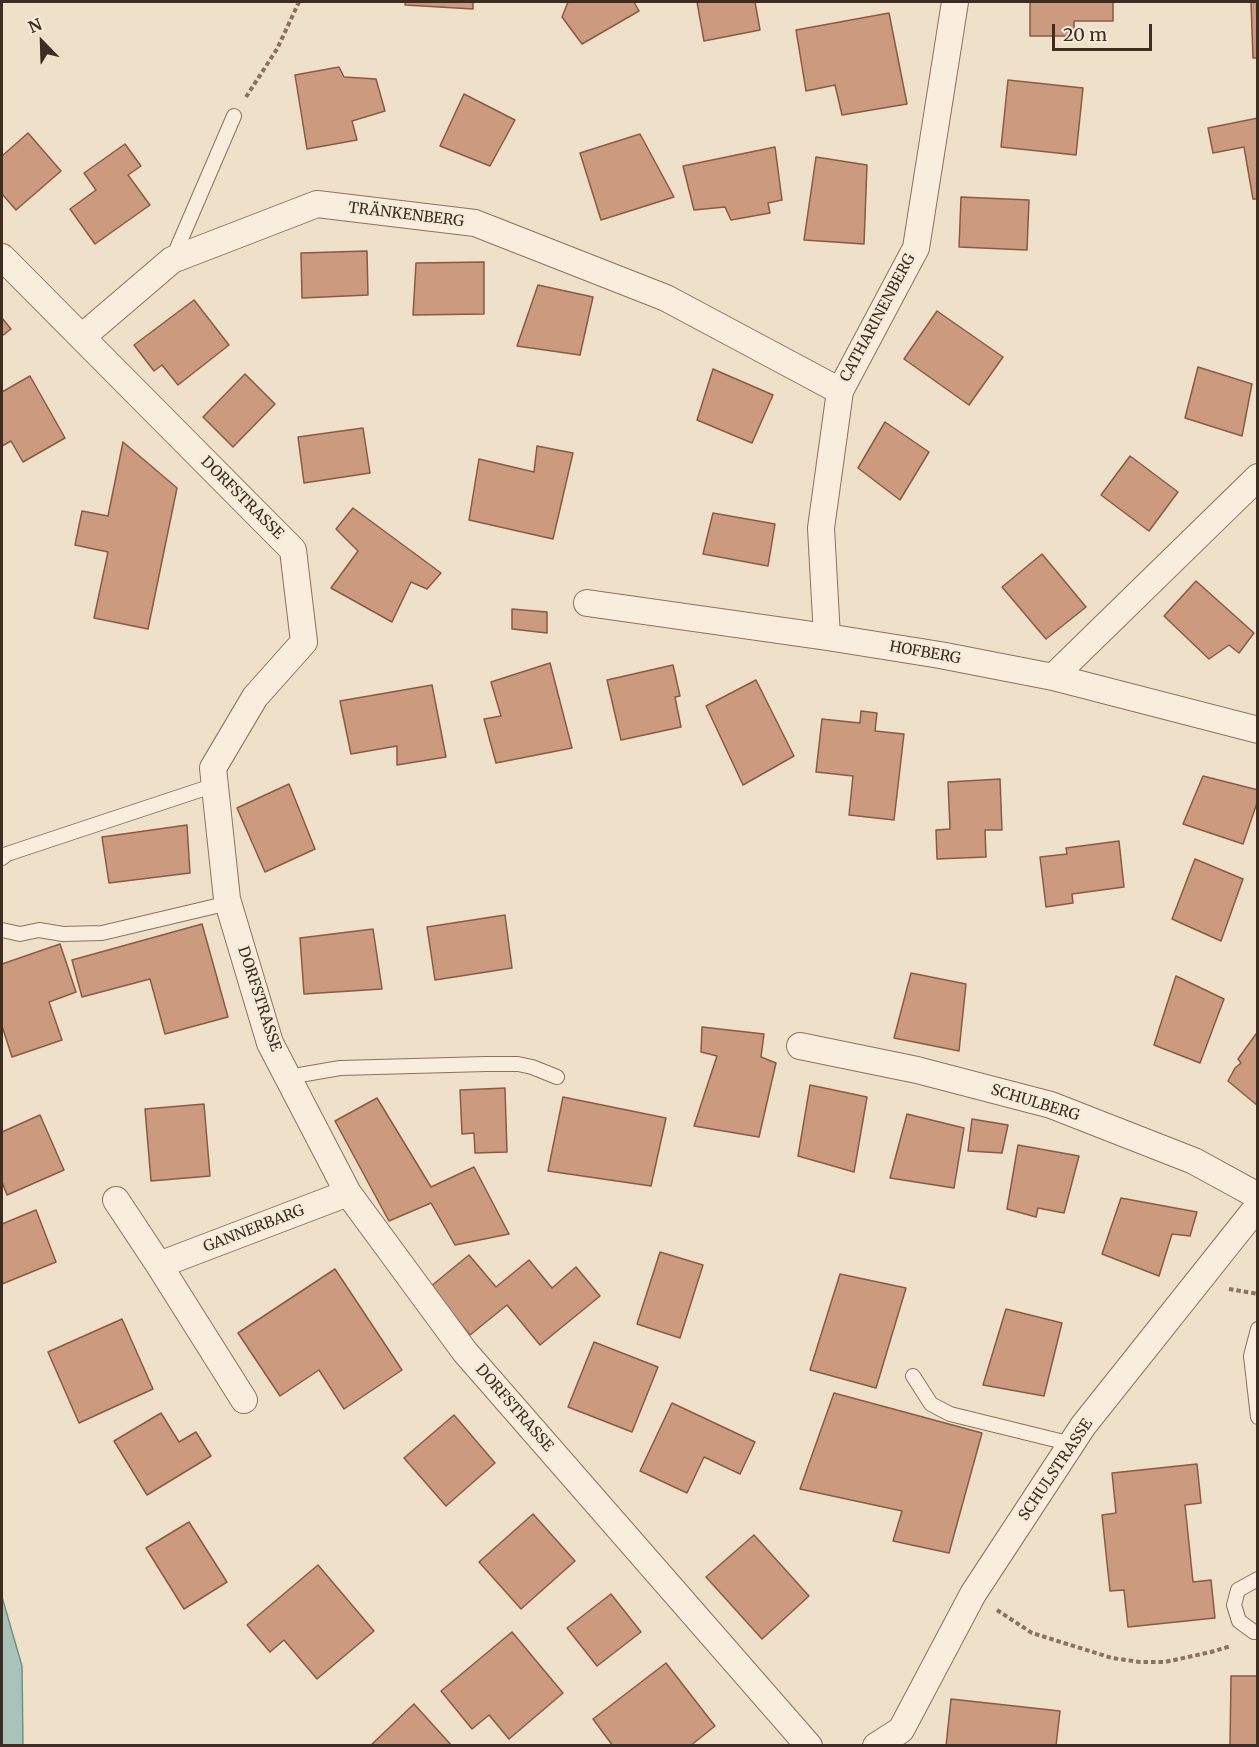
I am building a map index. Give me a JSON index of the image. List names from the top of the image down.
{
  "streets": {
    "street": [
      "TRÄNKENBERG",
      "CATHARINENBERG",
      "DORFSTRASSE",
      "HOFBERG",
      "SCHULBERG",
      "GANNERBARG",
      "SCHULSTRASSE"
    ]
  },
  "crossings": [
    ["TRÄNKENBERG", "CATHARINENBERG"],
    ["TRÄNKENBERG", "DORFSTRASSE"],
    ["CATHARINENBERG", "HOFBERG"],
    ["DORFSTRASSE", "GANNERBARG"]
  ],
  "scale_bar": "20 m",
  "north": "top left"
}
